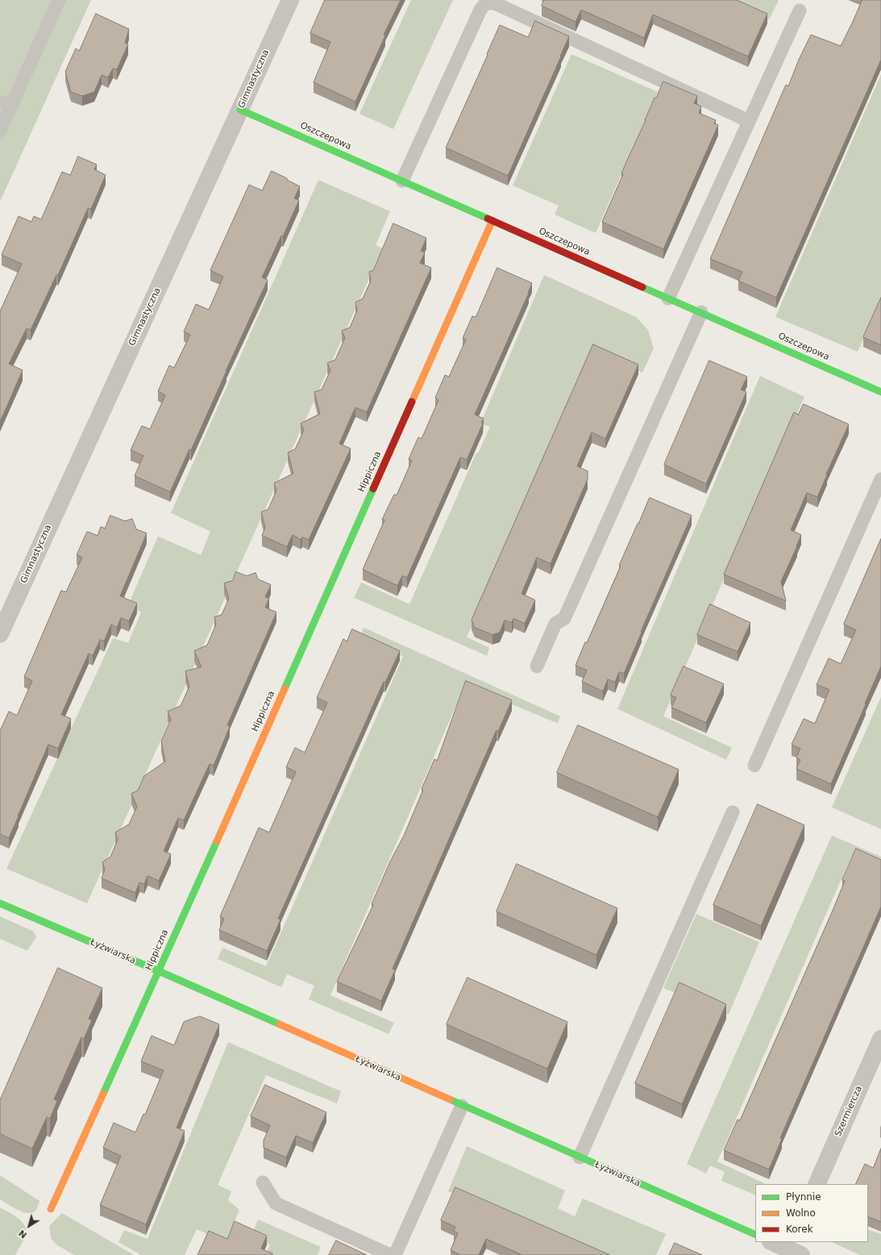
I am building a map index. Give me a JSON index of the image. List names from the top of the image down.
{
  "streets": {
    "street": [
      "Gimnastyczna",
      "Oszczepowa",
      "Hippiczna",
      "Łyżwiarska",
      "Szermiercza"
    ]
  },
  "crossings": [
    ["Gimnastyczna", "Oszczepowa"],
    ["Oszczepowa", "Hippiczna"],
    ["Hippiczna", "Łyżwiarska"]
  ],
  "legend": ["Płynnie", "Wolno", "Korek"],
  "north": "bottom left"
}
